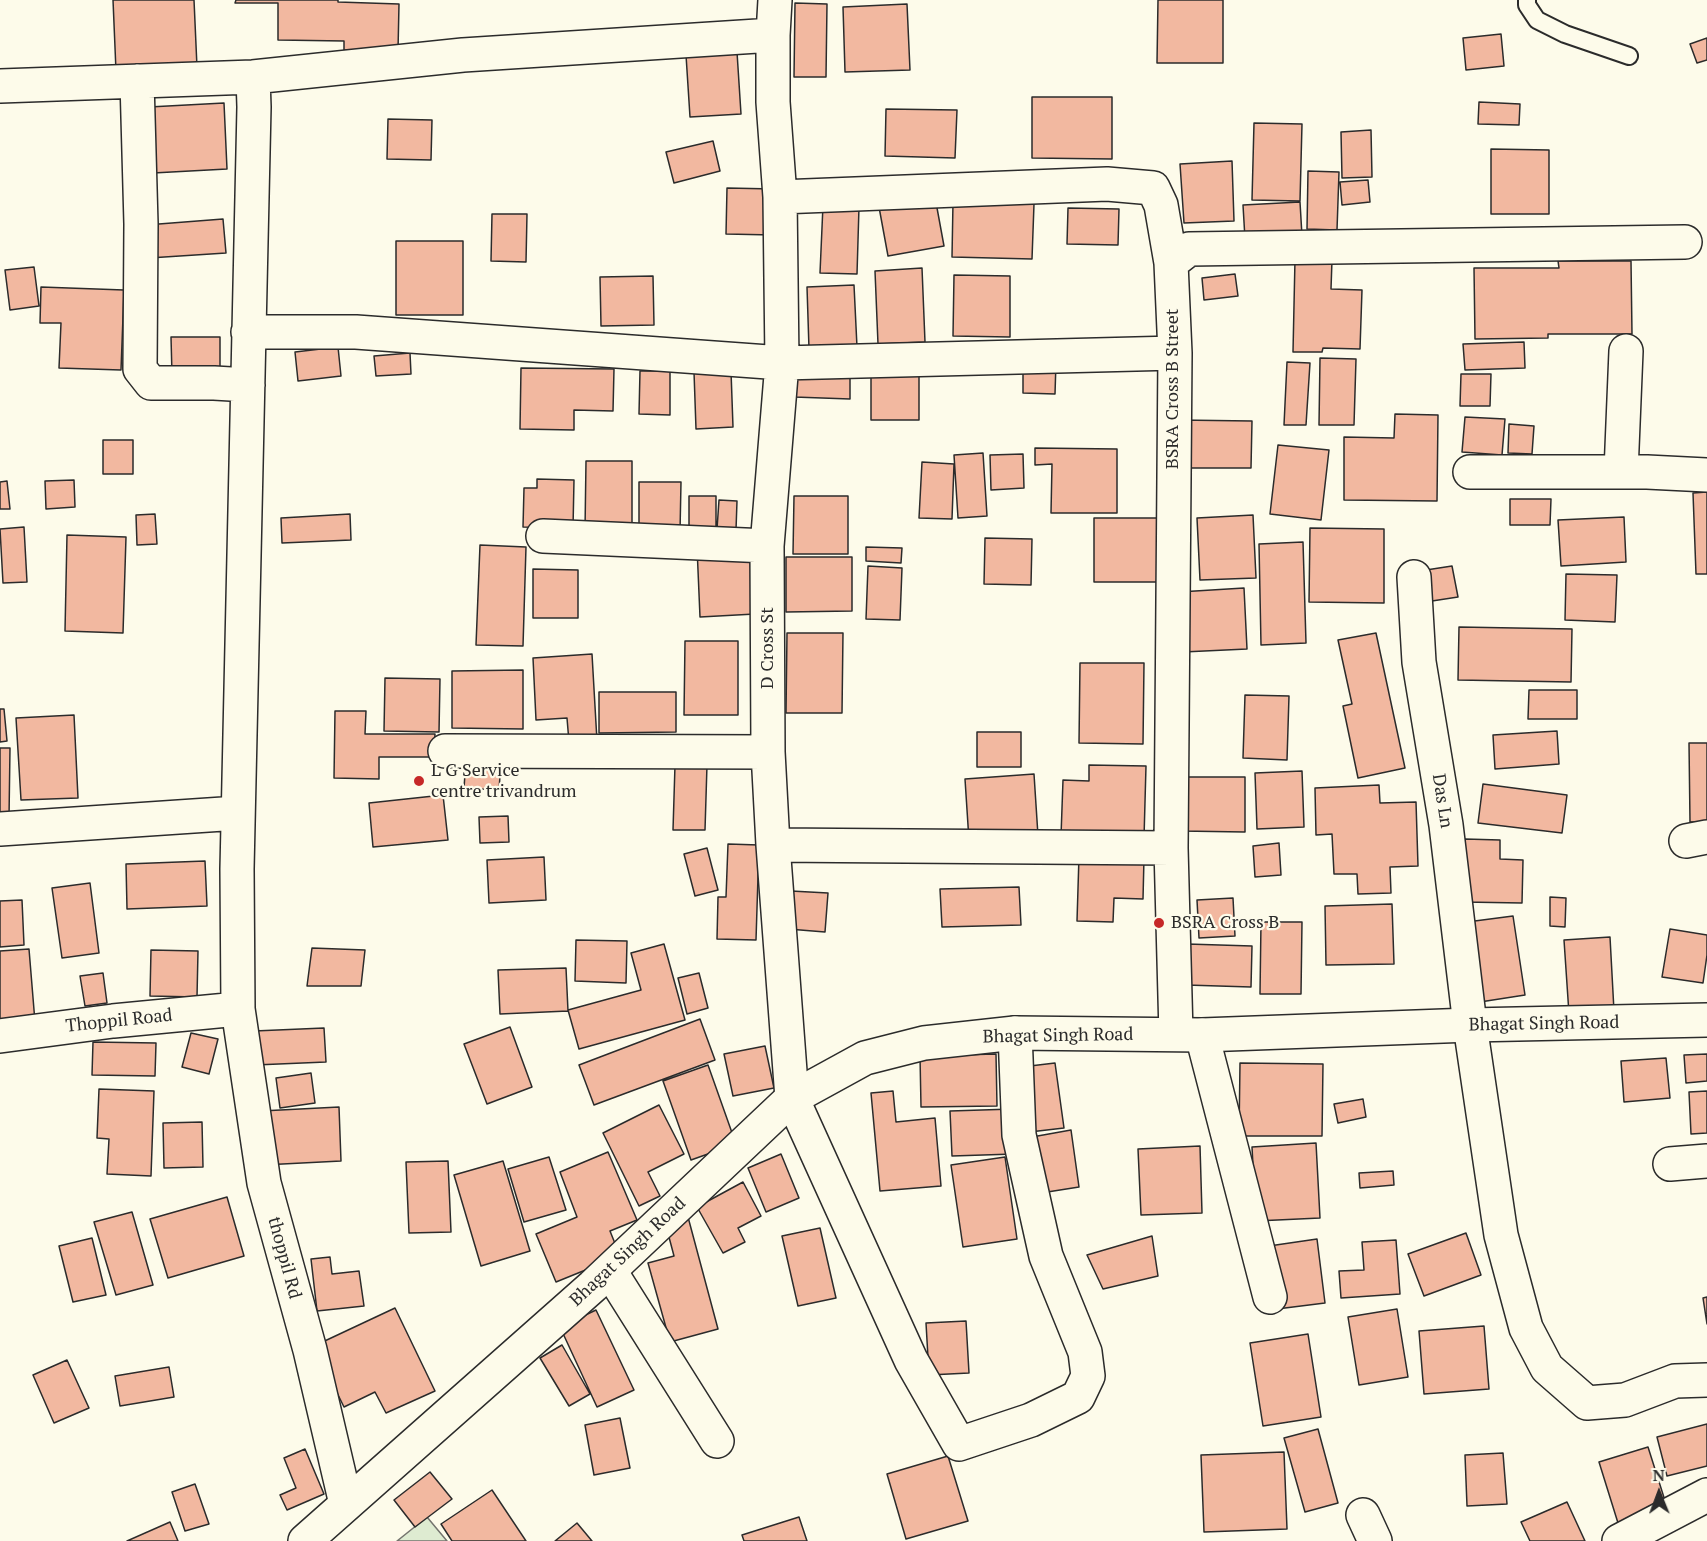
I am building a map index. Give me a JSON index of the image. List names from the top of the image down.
{
  "streets": {
    "street": [
      "BSRA Cross B Street",
      "D Cross St",
      "Das Ln",
      "Thoppil Road",
      "Bhagat Singh Road",
      "thoppil Rd"
    ]
  },
  "crossings": [
    ["BSRA Cross B Street", "D Cross St"],
    ["BSRA Cross B Street", "Bhagat Singh Road"],
    ["D Cross St", "Bhagat Singh Road"],
    ["Das Ln", "Bhagat Singh Road"],
    ["Thoppil Road", "thoppil Rd"],
    ["Bhagat Singh Road", "thoppil Rd"]
  ],
  "places": ["L G Service centre trivandrum", "BSRA Cross B"],
  "north": "top"
}
